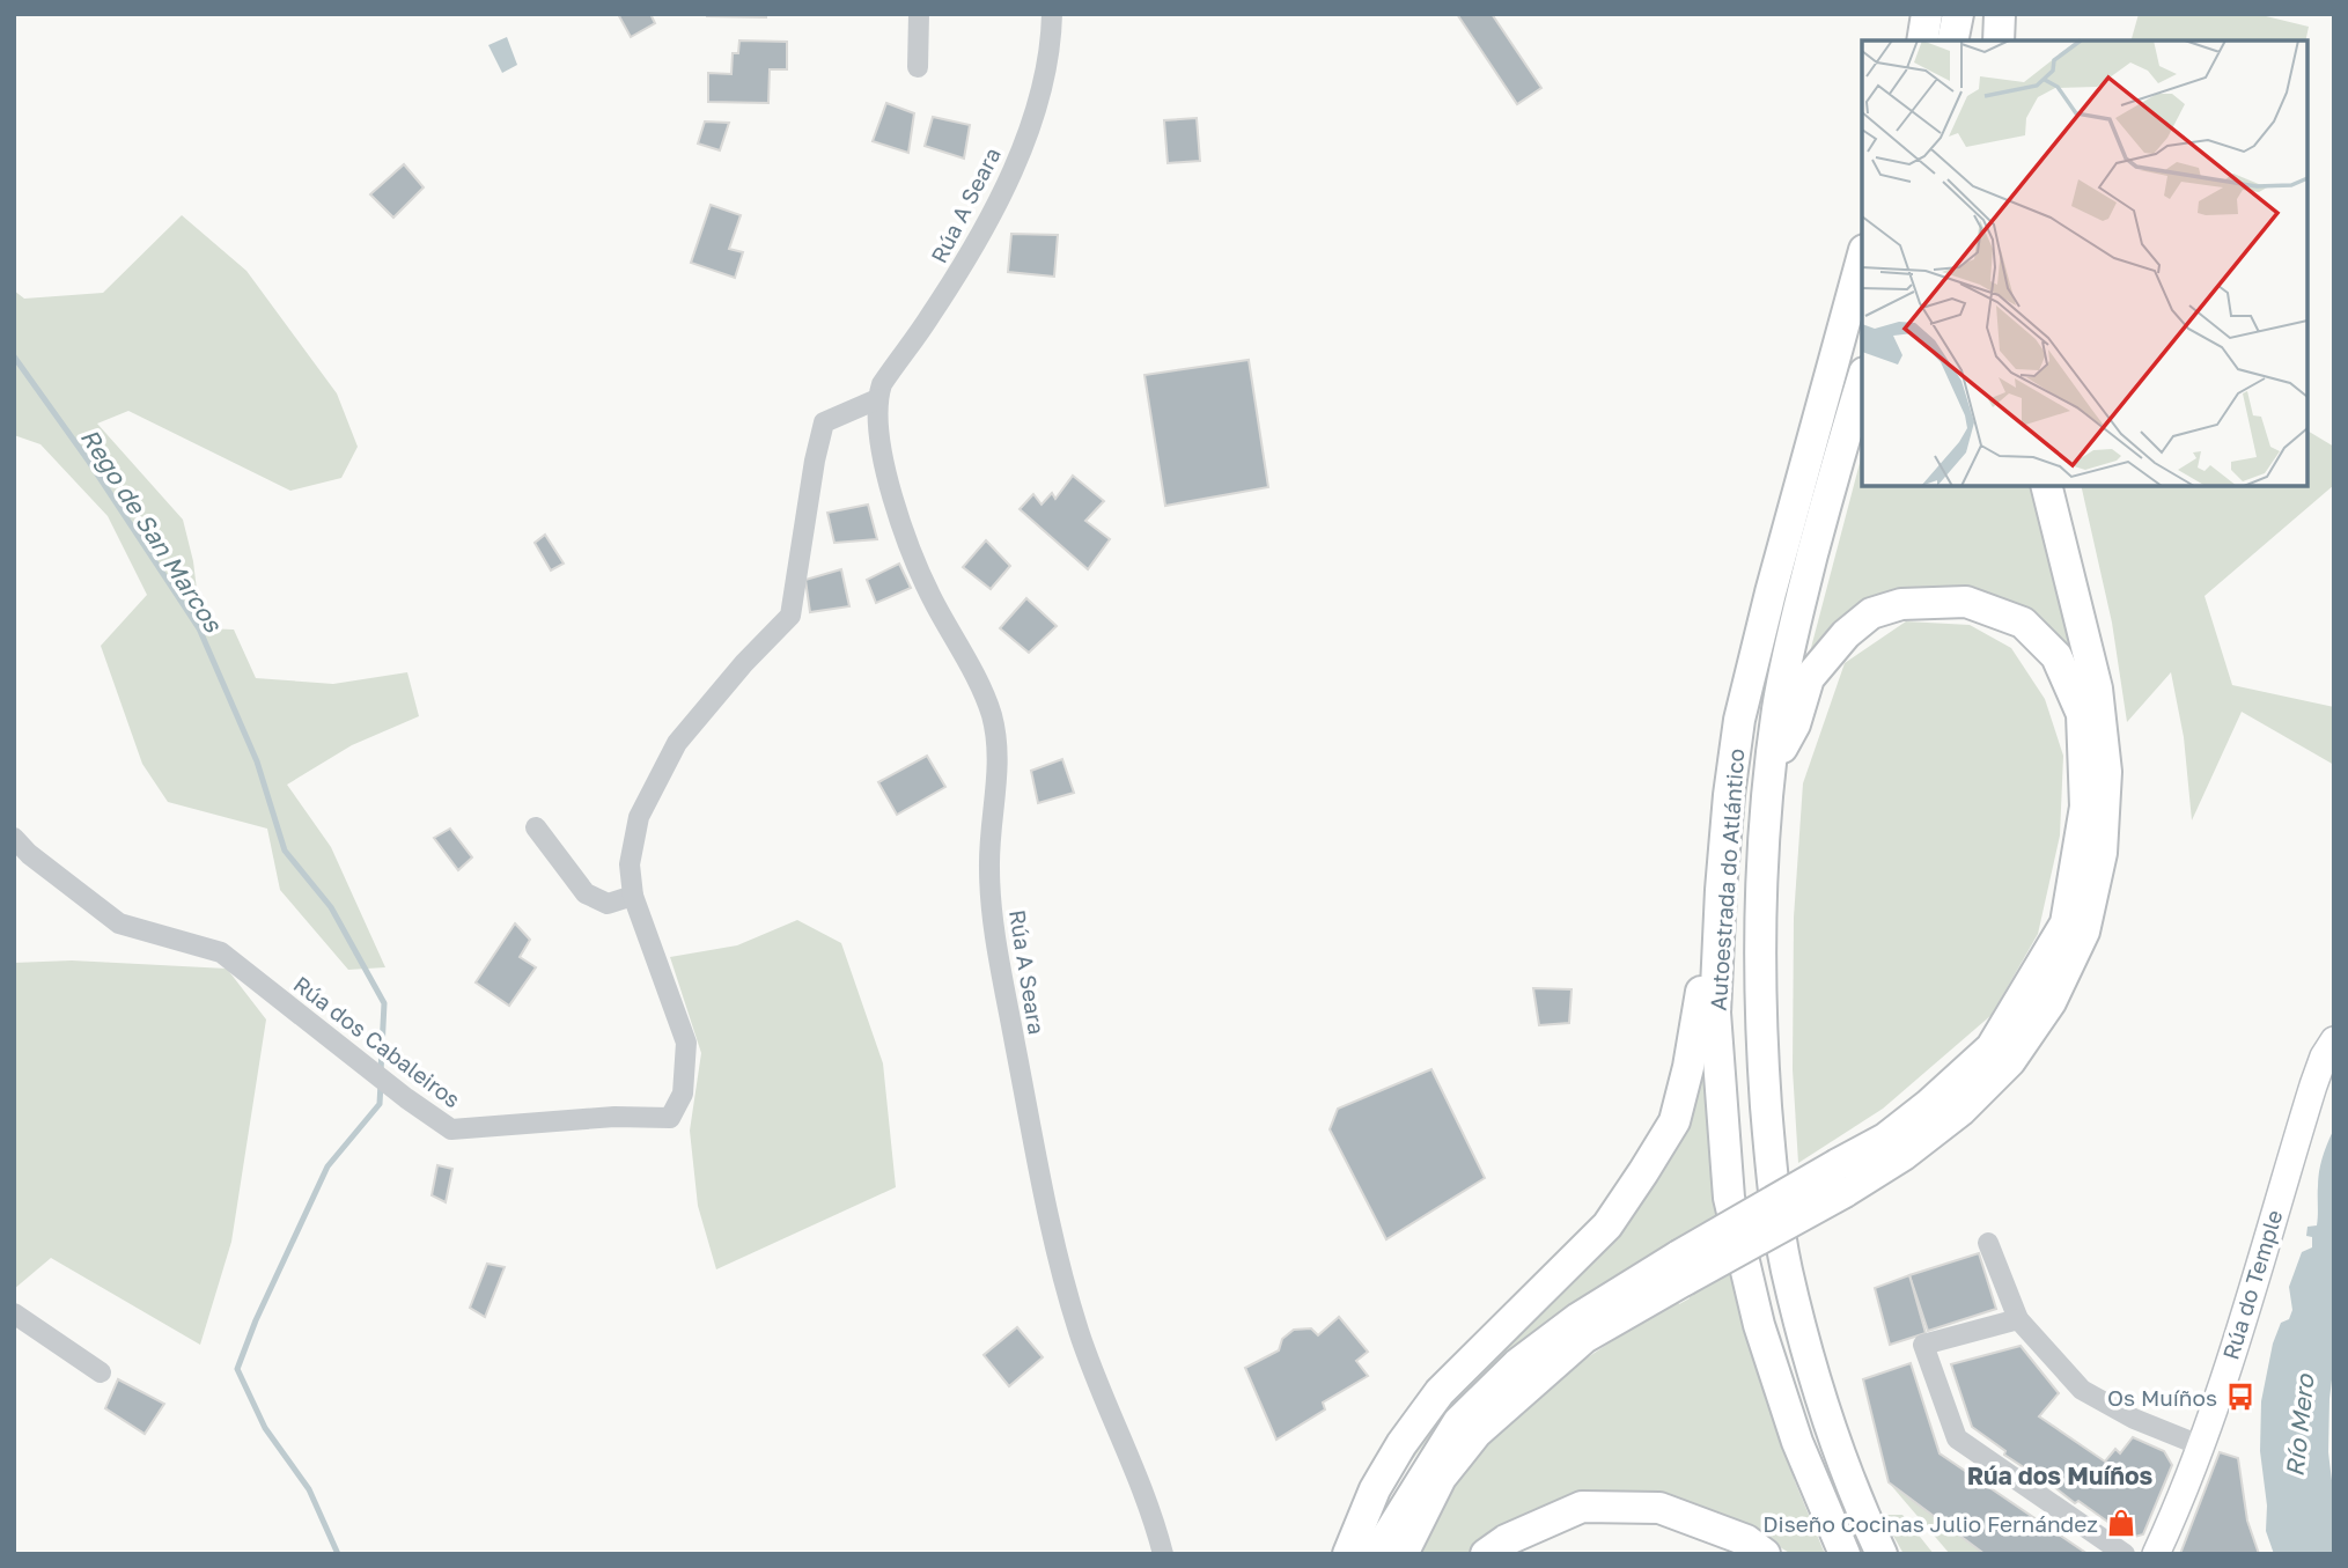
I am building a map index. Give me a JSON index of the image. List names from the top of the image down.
{
  "streets": {
    "highway": ["Autoestrada do Atlántico"],
    "main road": ["Rúa do Temple"],
    "street": ["Rúa A Seara", "Rúa dos Cabaleiros"]
  },
  "districts": ["Rúa dos Muíños"],
  "water": ["Rego de San Marcos", "Río Mero"],
  "places": {
    "bus stop": ["Os Muíños"],
    "shop": ["Diseño Cocinas Julio Fernández"]
  }
}
